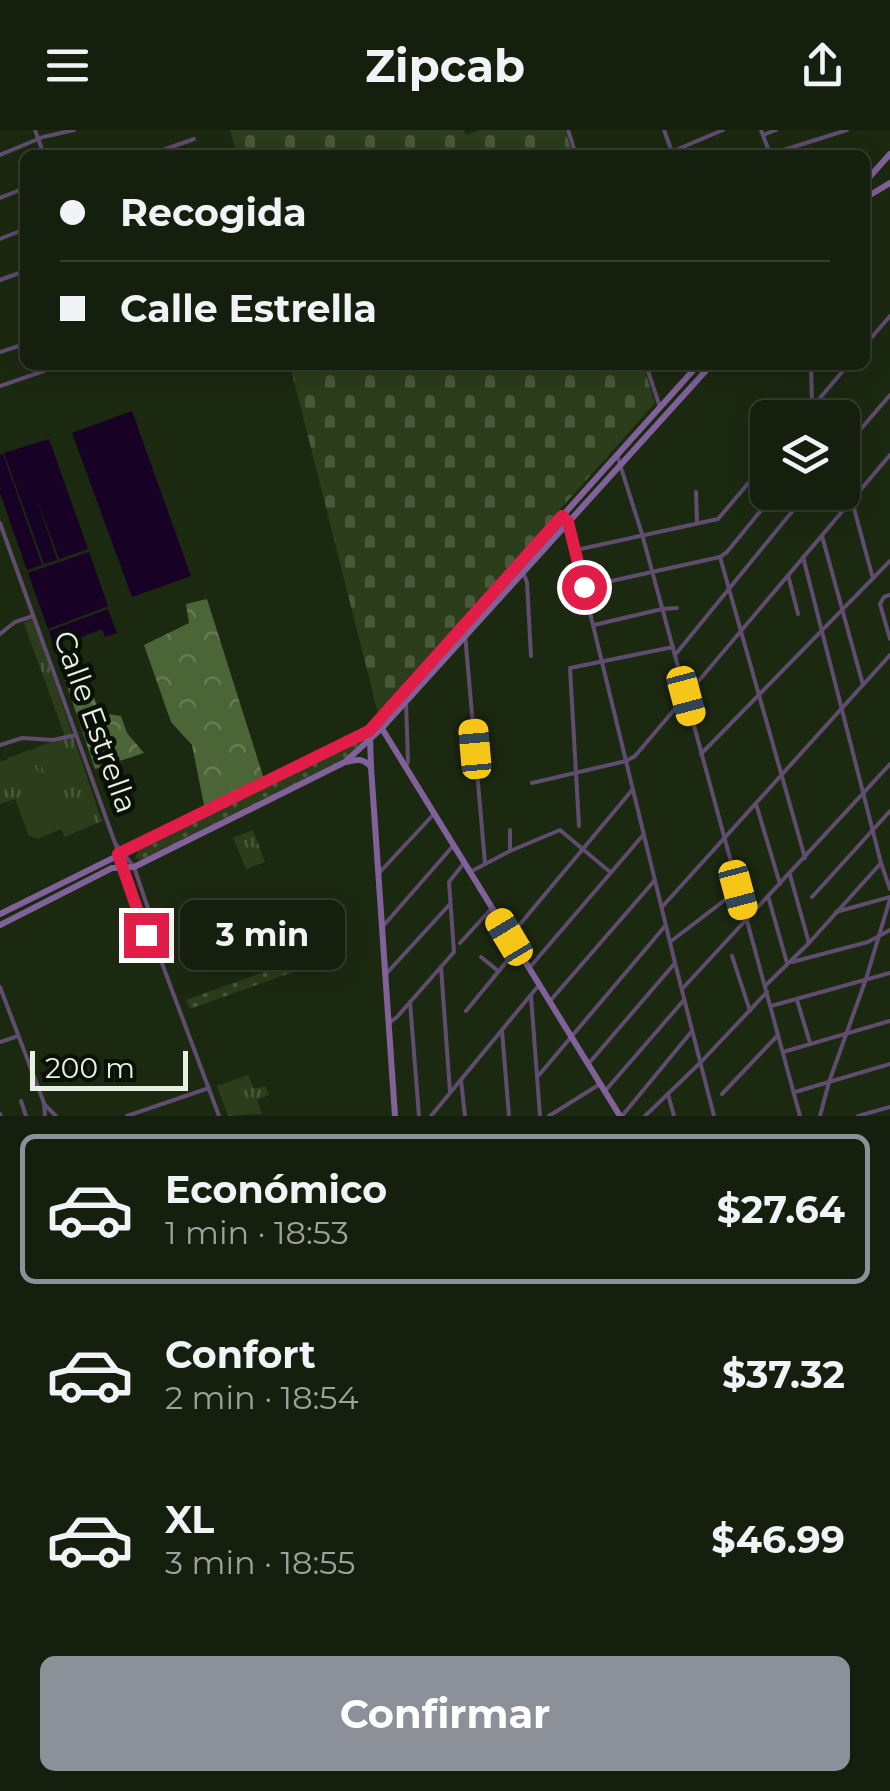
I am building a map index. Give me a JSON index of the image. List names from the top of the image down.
{
  "streets": {
    "street": ["Calle Estrella"]
  },
  "scale_bar": "200 m",
  "page": {
    "header": "Zipcab",
    "banner": ["Recogida", "Calle Estrella"],
    "bubble": "3 min",
    "scale": "200 m",
    "list": [
      {
        "name": "Económico",
        "note": "1 min · 18:53",
        "value": "$27.64"
      },
      {
        "name": "Confort",
        "note": "2 min · 18:54",
        "value": "$37.32"
      },
      {
        "name": "XL",
        "note": "3 min · 18:55",
        "value": "$46.99"
      }
    ],
    "buttons": "Confirmar"
  }
}
